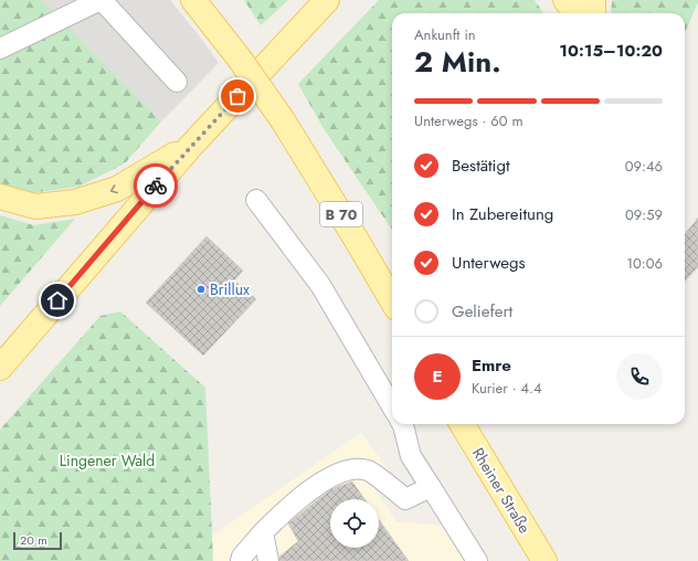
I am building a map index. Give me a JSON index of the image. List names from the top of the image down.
{
  "streets": {
    "main road": ["B 70", "Rheiner Straße"]
  },
  "parks": ["Lingener Wald"],
  "places": ["Brillux"],
  "scale_bar": "20 m",
  "page": {
    "heading": ["2 Min.", "Ankunft in", "10:15–10:20"],
    "panel": ["Emre", "Kurier · 4.4"],
    "bar": "Unterwegs · 60 m",
    "list": [
      ["Bestätigt", "09:46"],
      ["In Zubereitung", "09:59"],
      ["Unterwegs", "10:06"],
      "Geliefert"
    ],
    "round": "E",
    "scale": "20 m"
  }
}
